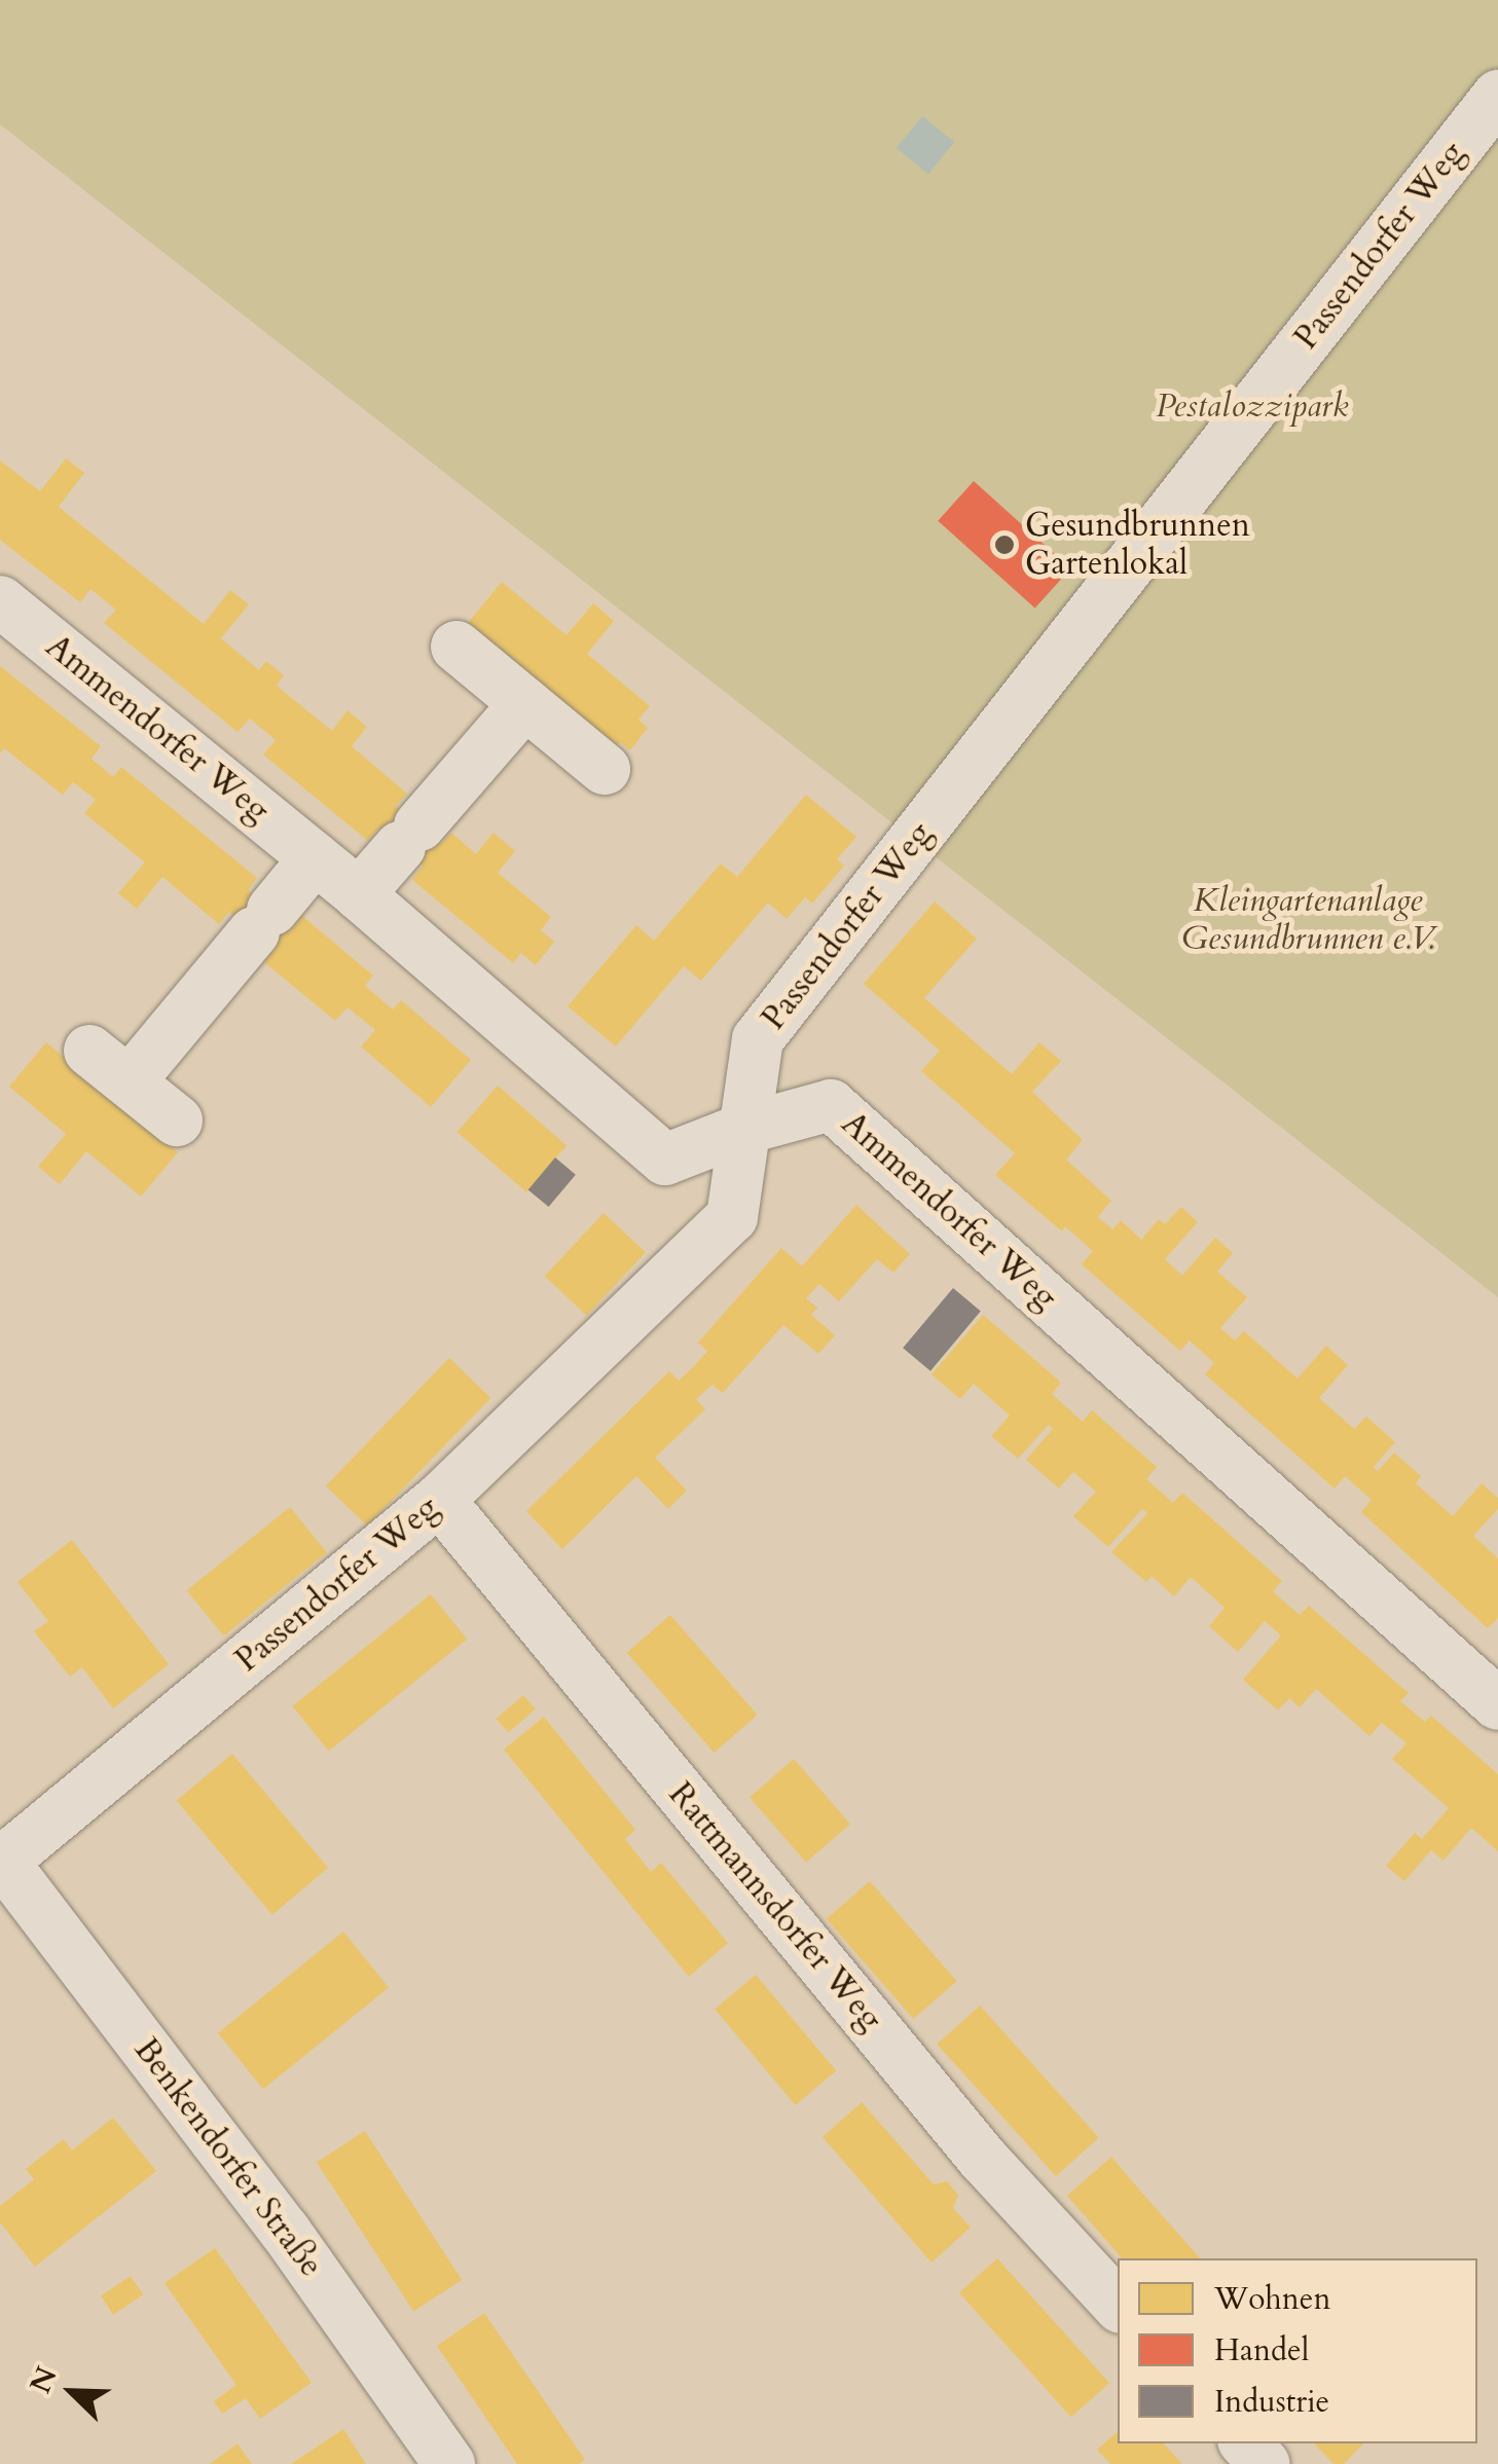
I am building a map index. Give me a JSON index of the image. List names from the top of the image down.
{
  "streets": {
    "street": [
      "Passendorfer Weg",
      "Ammendorfer Weg",
      "Rattmannsdorfer Weg",
      "Benkendorfer Straße"
    ]
  },
  "crossings": [
    ["Passendorfer Weg", "Ammendorfer Weg"],
    ["Passendorfer Weg", "Rattmannsdorfer Weg"],
    ["Passendorfer Weg", "Benkendorfer Straße"]
  ],
  "parks": ["Pestalozzipark", "Kleingartenanlage Gesundbrunnen e.V."],
  "places": ["Gesundbrunnen Gartenlokal"],
  "legend": ["Wohnen", "Handel", "Industrie"],
  "north": "top left"
}
